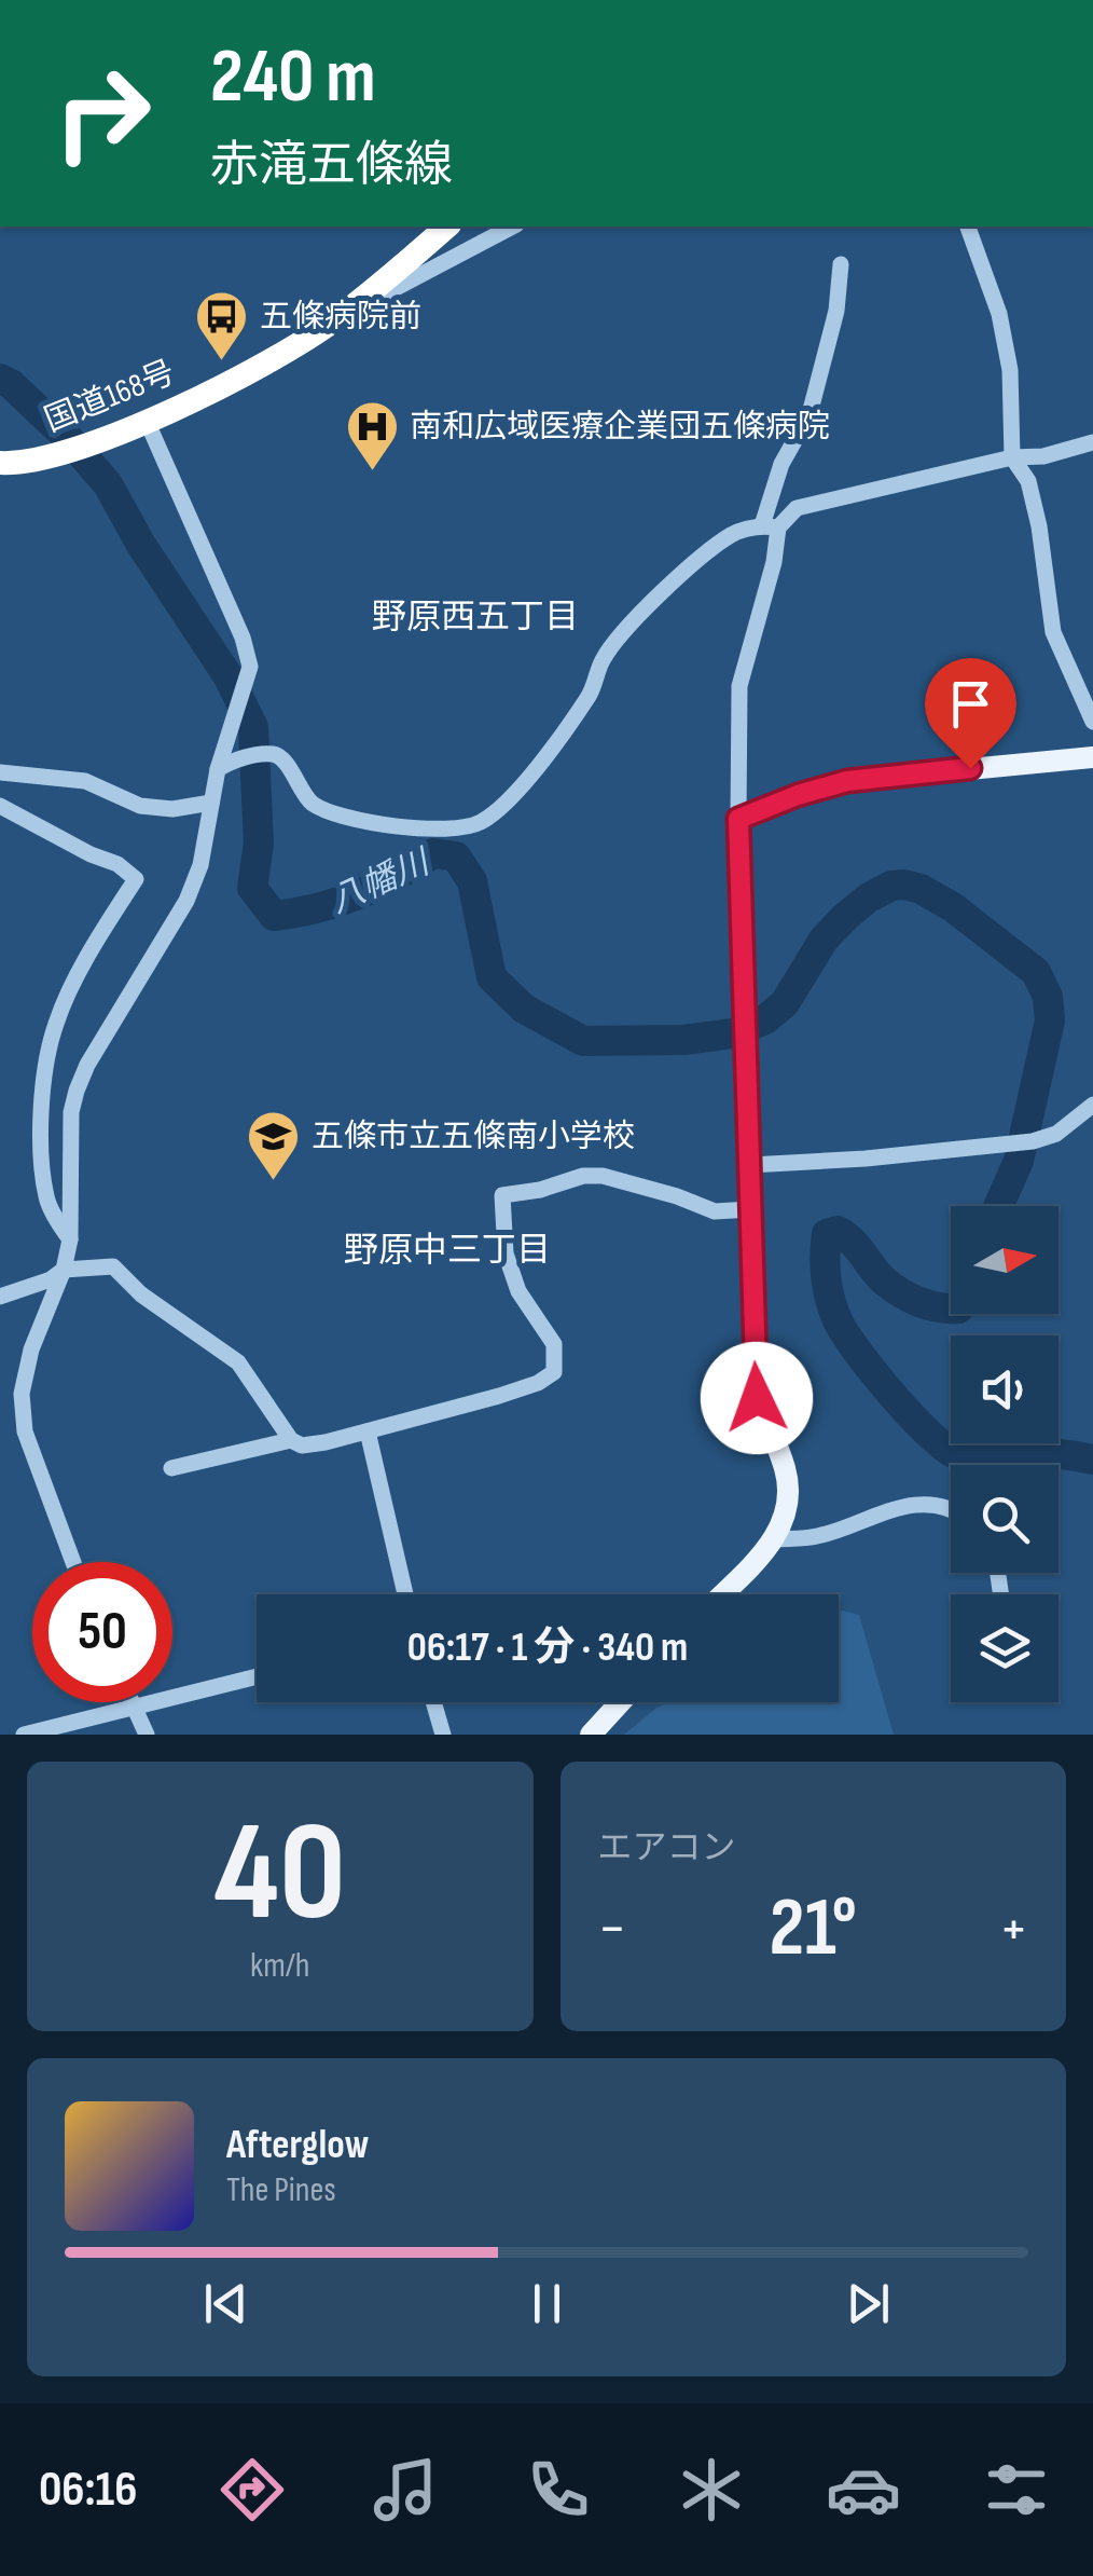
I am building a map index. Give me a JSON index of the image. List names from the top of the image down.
{
  "streets": {
    "highway": ["国道168号"]
  },
  "districts": ["野原西五丁目", "野原中三丁目"],
  "water": ["八幡川"],
  "places": {
    "bus stop": ["五條病院前"],
    "hospital": ["南和広域医療企業団五條病院"],
    "school or university": ["五條市立五條南小学校"]
  },
  "north": "right",
  "page": {
    "turn": ["240 m", "赤滝五條線"],
    "limit": "50",
    "trip": "06:17 · 1 分 · 340 m",
    "tile": [
      ["40", "km/h"],
      "エアコン"
    ],
    "heat": ["−", "21°", "+"],
    "song": ["Afterglow", "The Pines"],
    "tabs": "06:16"
  }
}
